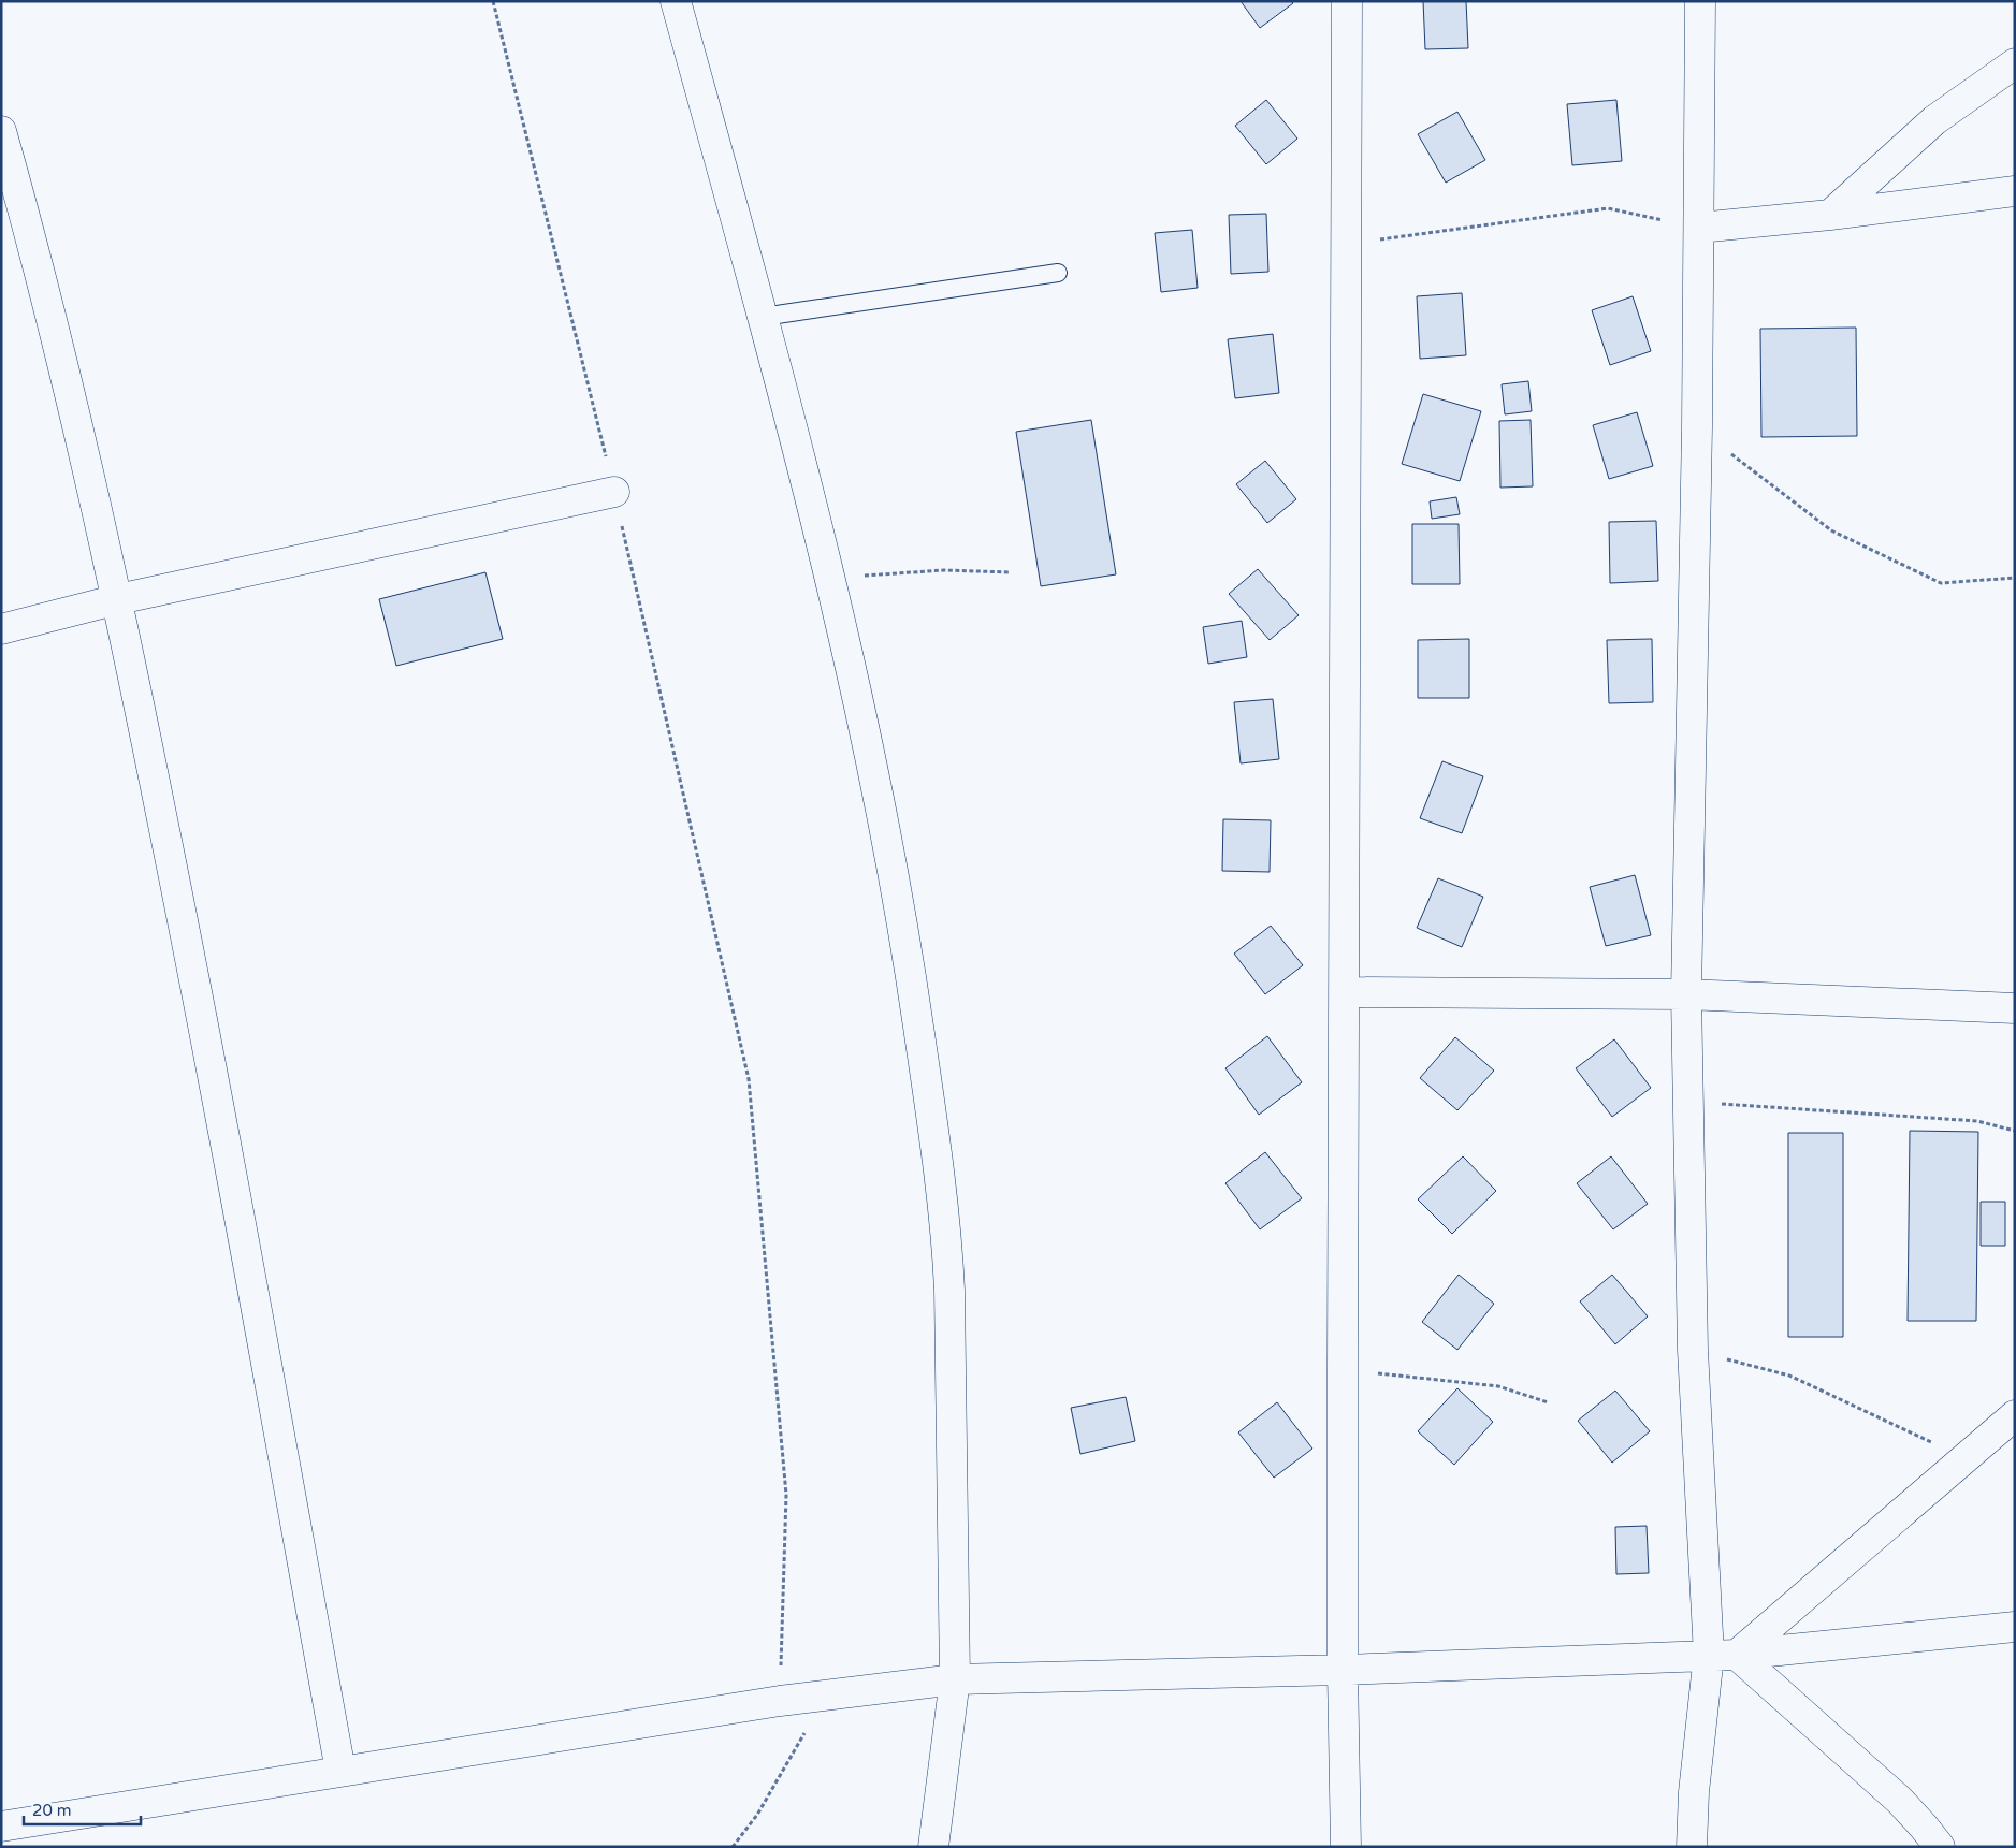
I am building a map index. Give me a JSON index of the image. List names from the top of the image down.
{
  "scale_bar": "20 m"
}
